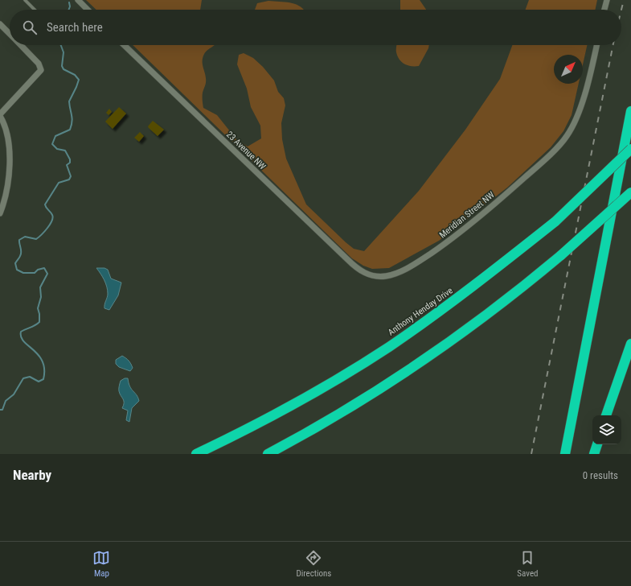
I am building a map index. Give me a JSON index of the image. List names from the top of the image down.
{
  "streets": {
    "highway": ["Anthony Henday Drive"],
    "street": ["23 Avenue NW", "Meridian Street NW"]
  },
  "crossings": [
    ["23 Avenue NW", "Meridian Street NW"]
  ],
  "north": "top right",
  "page": {
    "search": "Search here",
    "heading": ["Nearby", "0 results"],
    "nav": ["Map", "Directions", "Saved"]
  }
}
